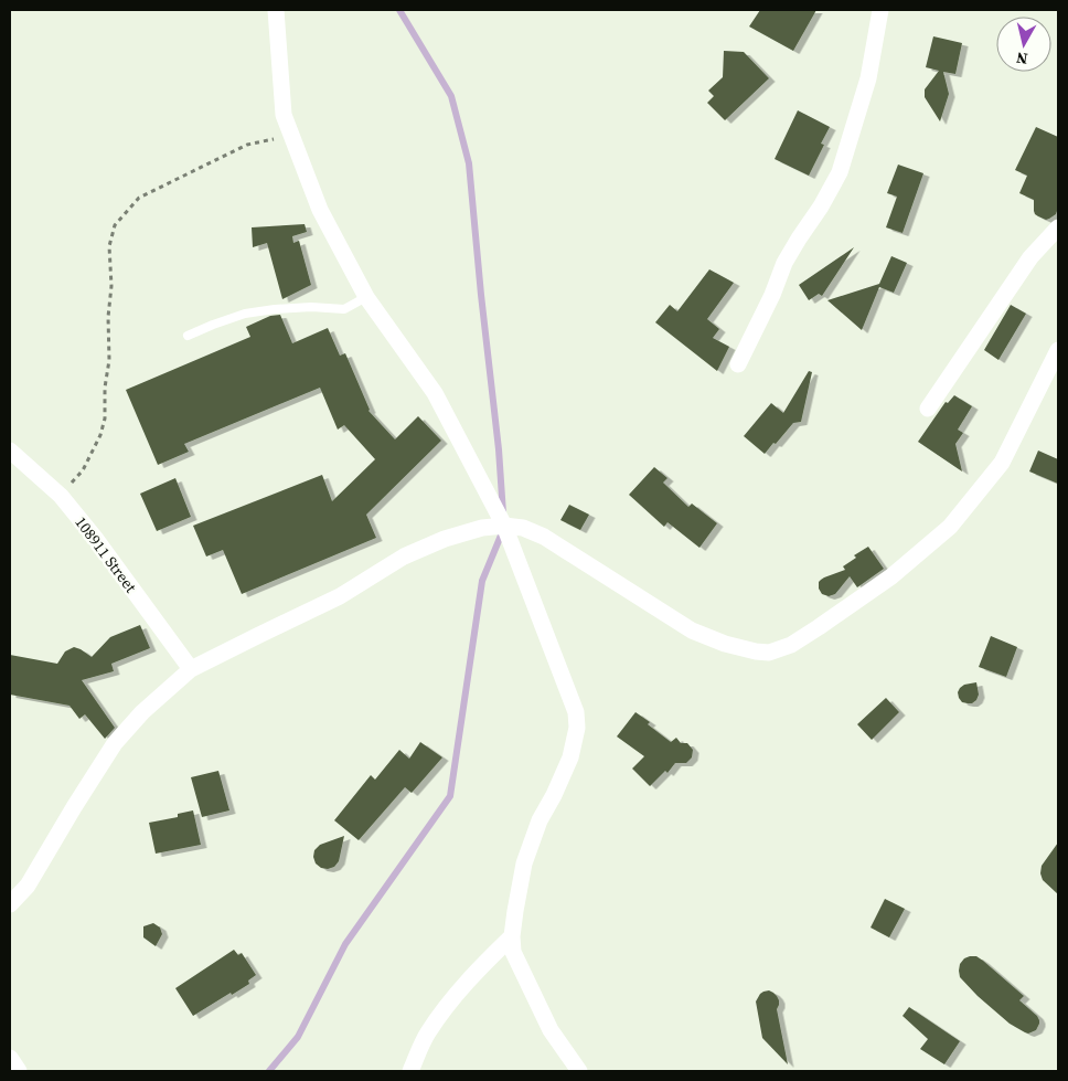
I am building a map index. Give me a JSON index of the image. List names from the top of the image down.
{
  "streets": {
    "street": ["108911 Street"]
  },
  "north": "bottom"
}
